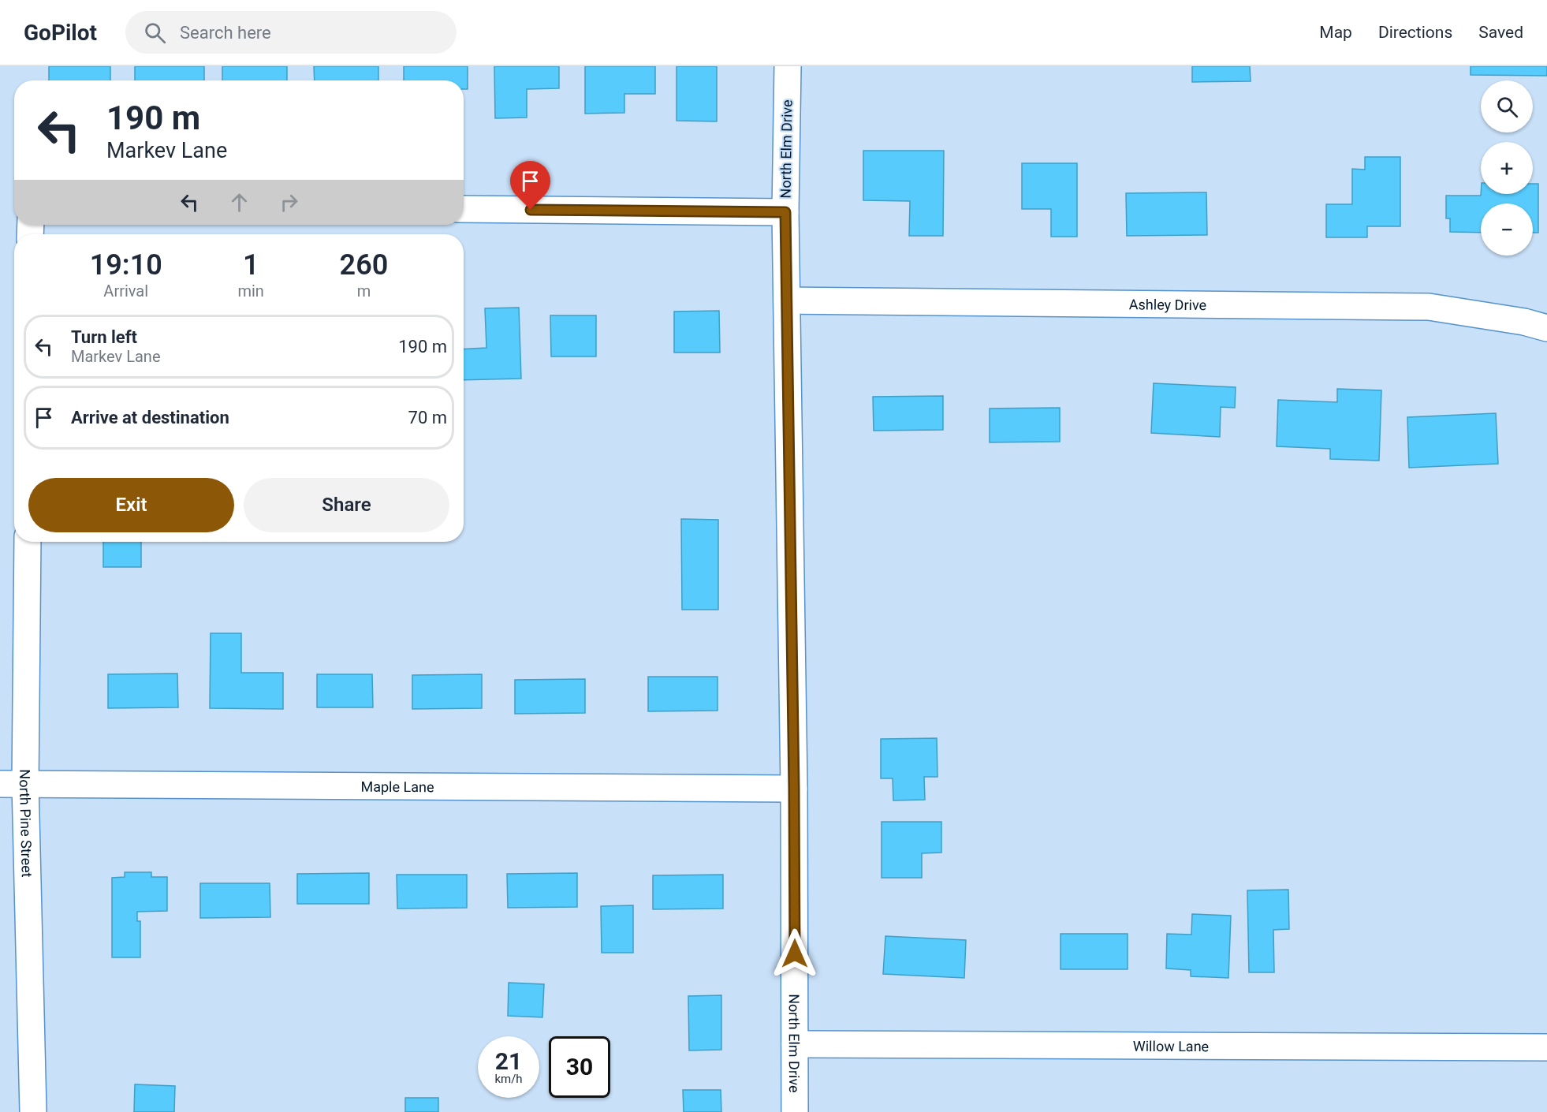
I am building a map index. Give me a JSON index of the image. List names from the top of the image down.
{
  "streets": {
    "street": [
      "North Elm Drive",
      "Ashley Drive",
      "Maple Lane",
      "North Pine Street",
      "Willow Lane"
    ]
  },
  "crossings": [
    ["North Elm Drive", "Ashley Drive"],
    ["North Elm Drive", "Maple Lane"],
    ["North Elm Drive", "Willow Lane"],
    ["Maple Lane", "North Pine Street"]
  ],
  "page": {
    "header": "GoPilot",
    "search": "Search here",
    "nav": ["Map", "Directions", "Saved"],
    "map_buttons": ["+", "−"],
    "turn": ["190 m", "Markev Lane"],
    "eta": [
      "19:10",
      "Arrival",
      "1",
      "min",
      "260",
      "m"
    ],
    "list": [
      {
        "name": "Turn left",
        "note": "Markev Lane",
        "value": "190 m"
      },
      {
        "name": "Arrive at destination",
        "value": "70 m"
      }
    ],
    "buttons": ["Exit", "Share"],
    "speed": "21 km/h",
    "limit": "30"
  }
}
